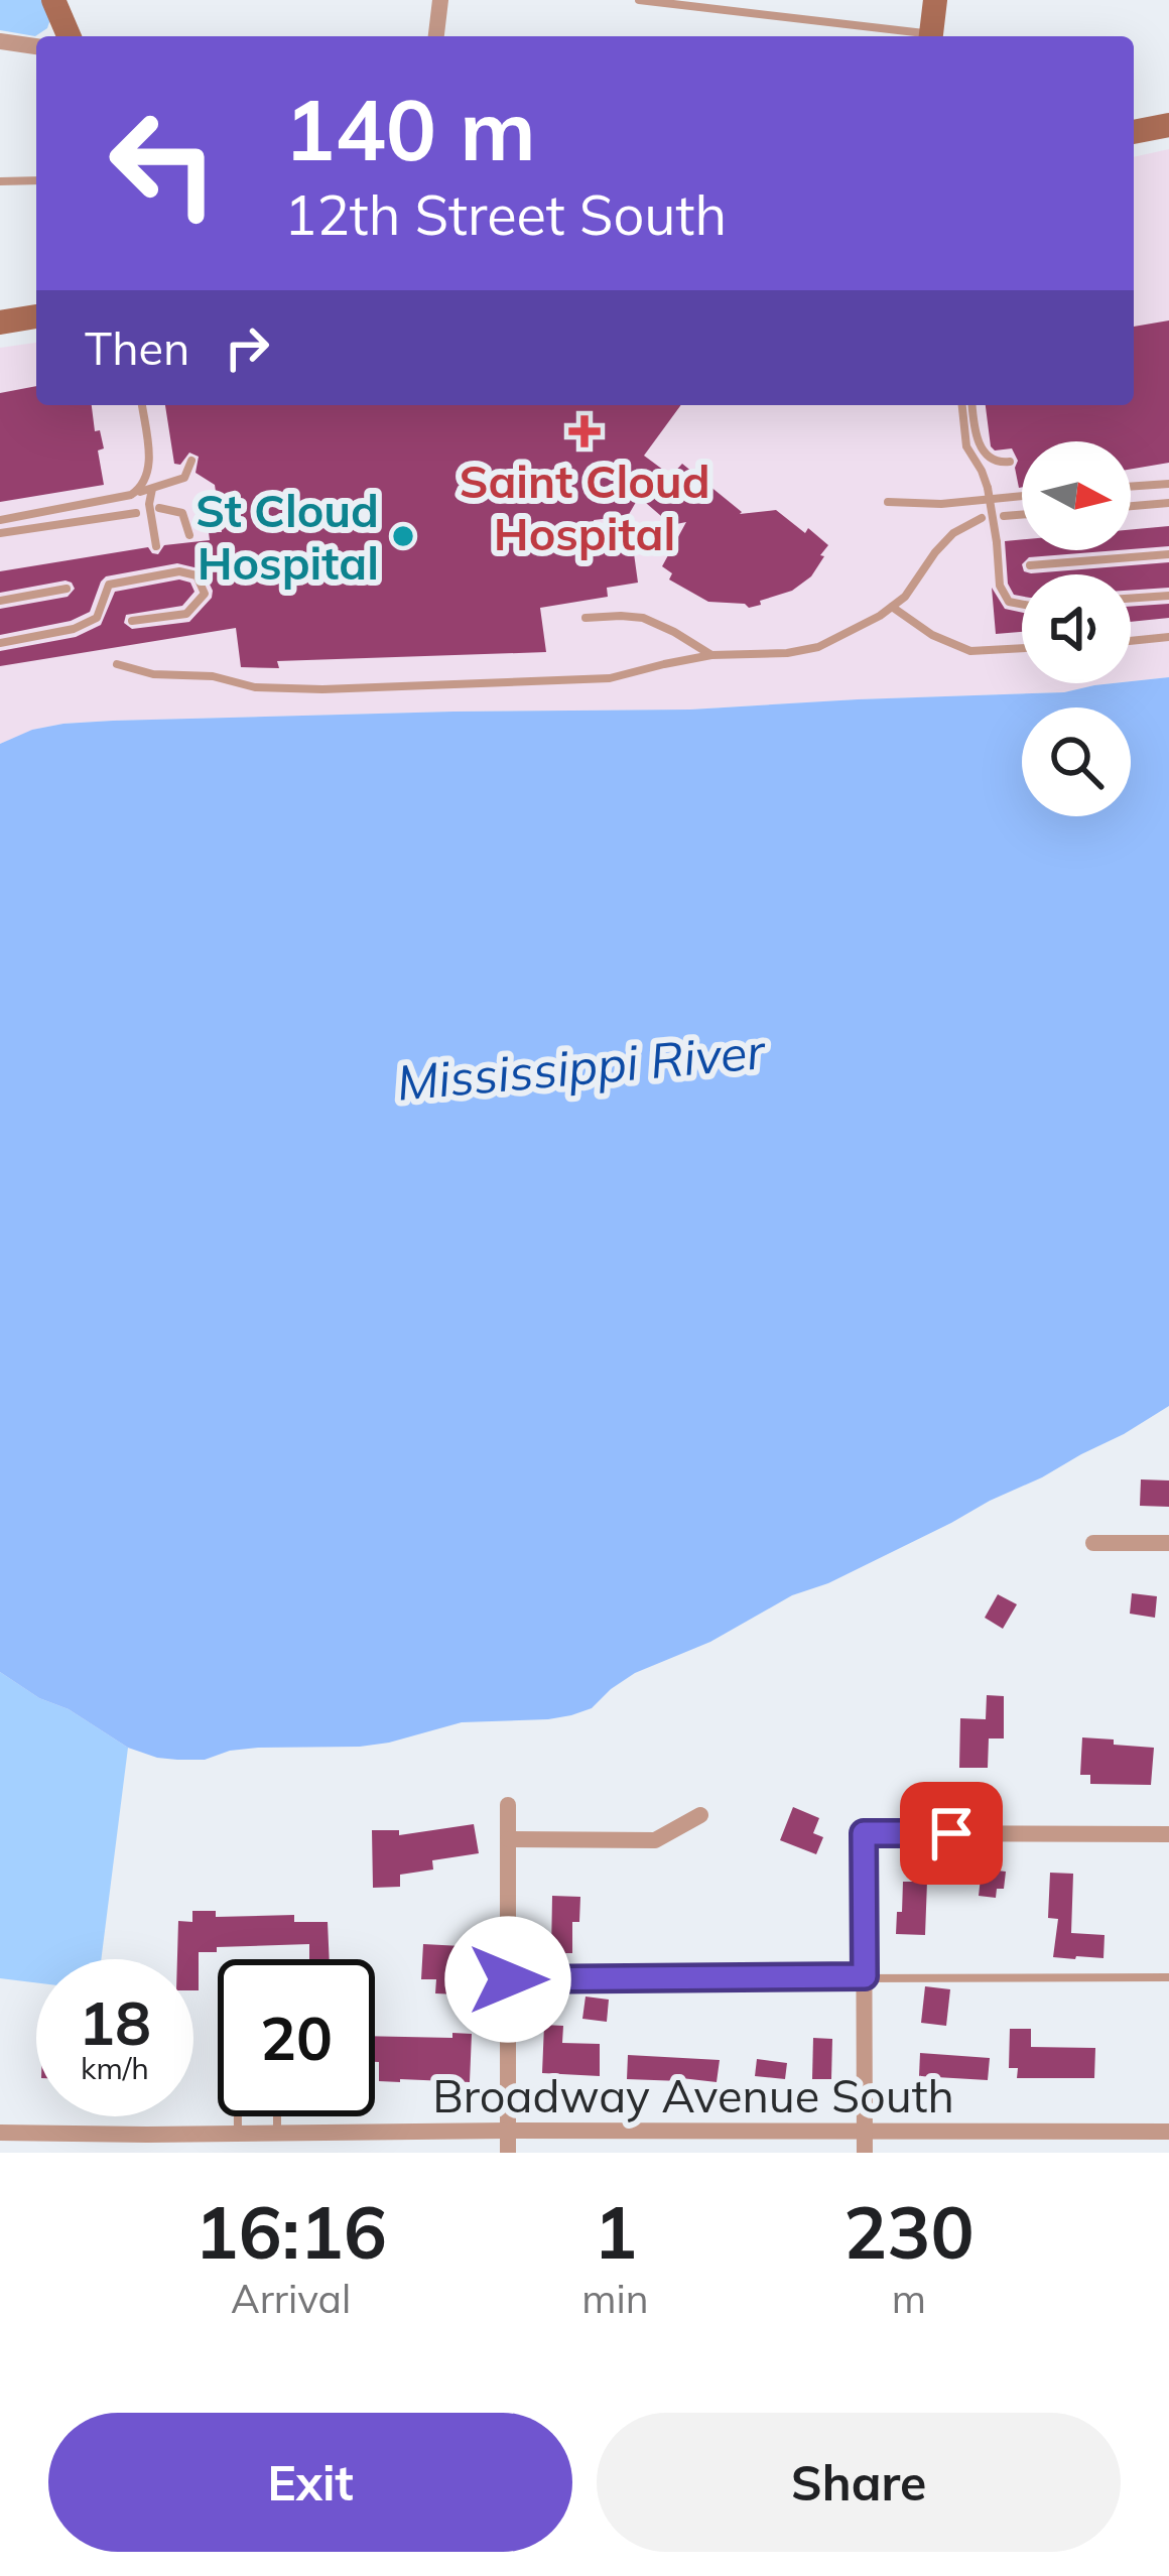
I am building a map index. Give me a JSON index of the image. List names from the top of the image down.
{
  "streets": {
    "street": ["Broadway Avenue South"]
  },
  "water": ["Mississippi River"],
  "places": {
    "health": ["Saint Cloud Hospital"],
    "other": ["St Cloud Hospital"]
  },
  "north": "right",
  "page": {
    "turn": ["140 m", "12th Street South"],
    "then": "Then",
    "speed": "18 km/h",
    "limit": "20",
    "eta": [
      "16:16",
      "Arrival",
      "1",
      "min",
      "230",
      "m"
    ],
    "buttons": ["Exit", "Share"]
  }
}
